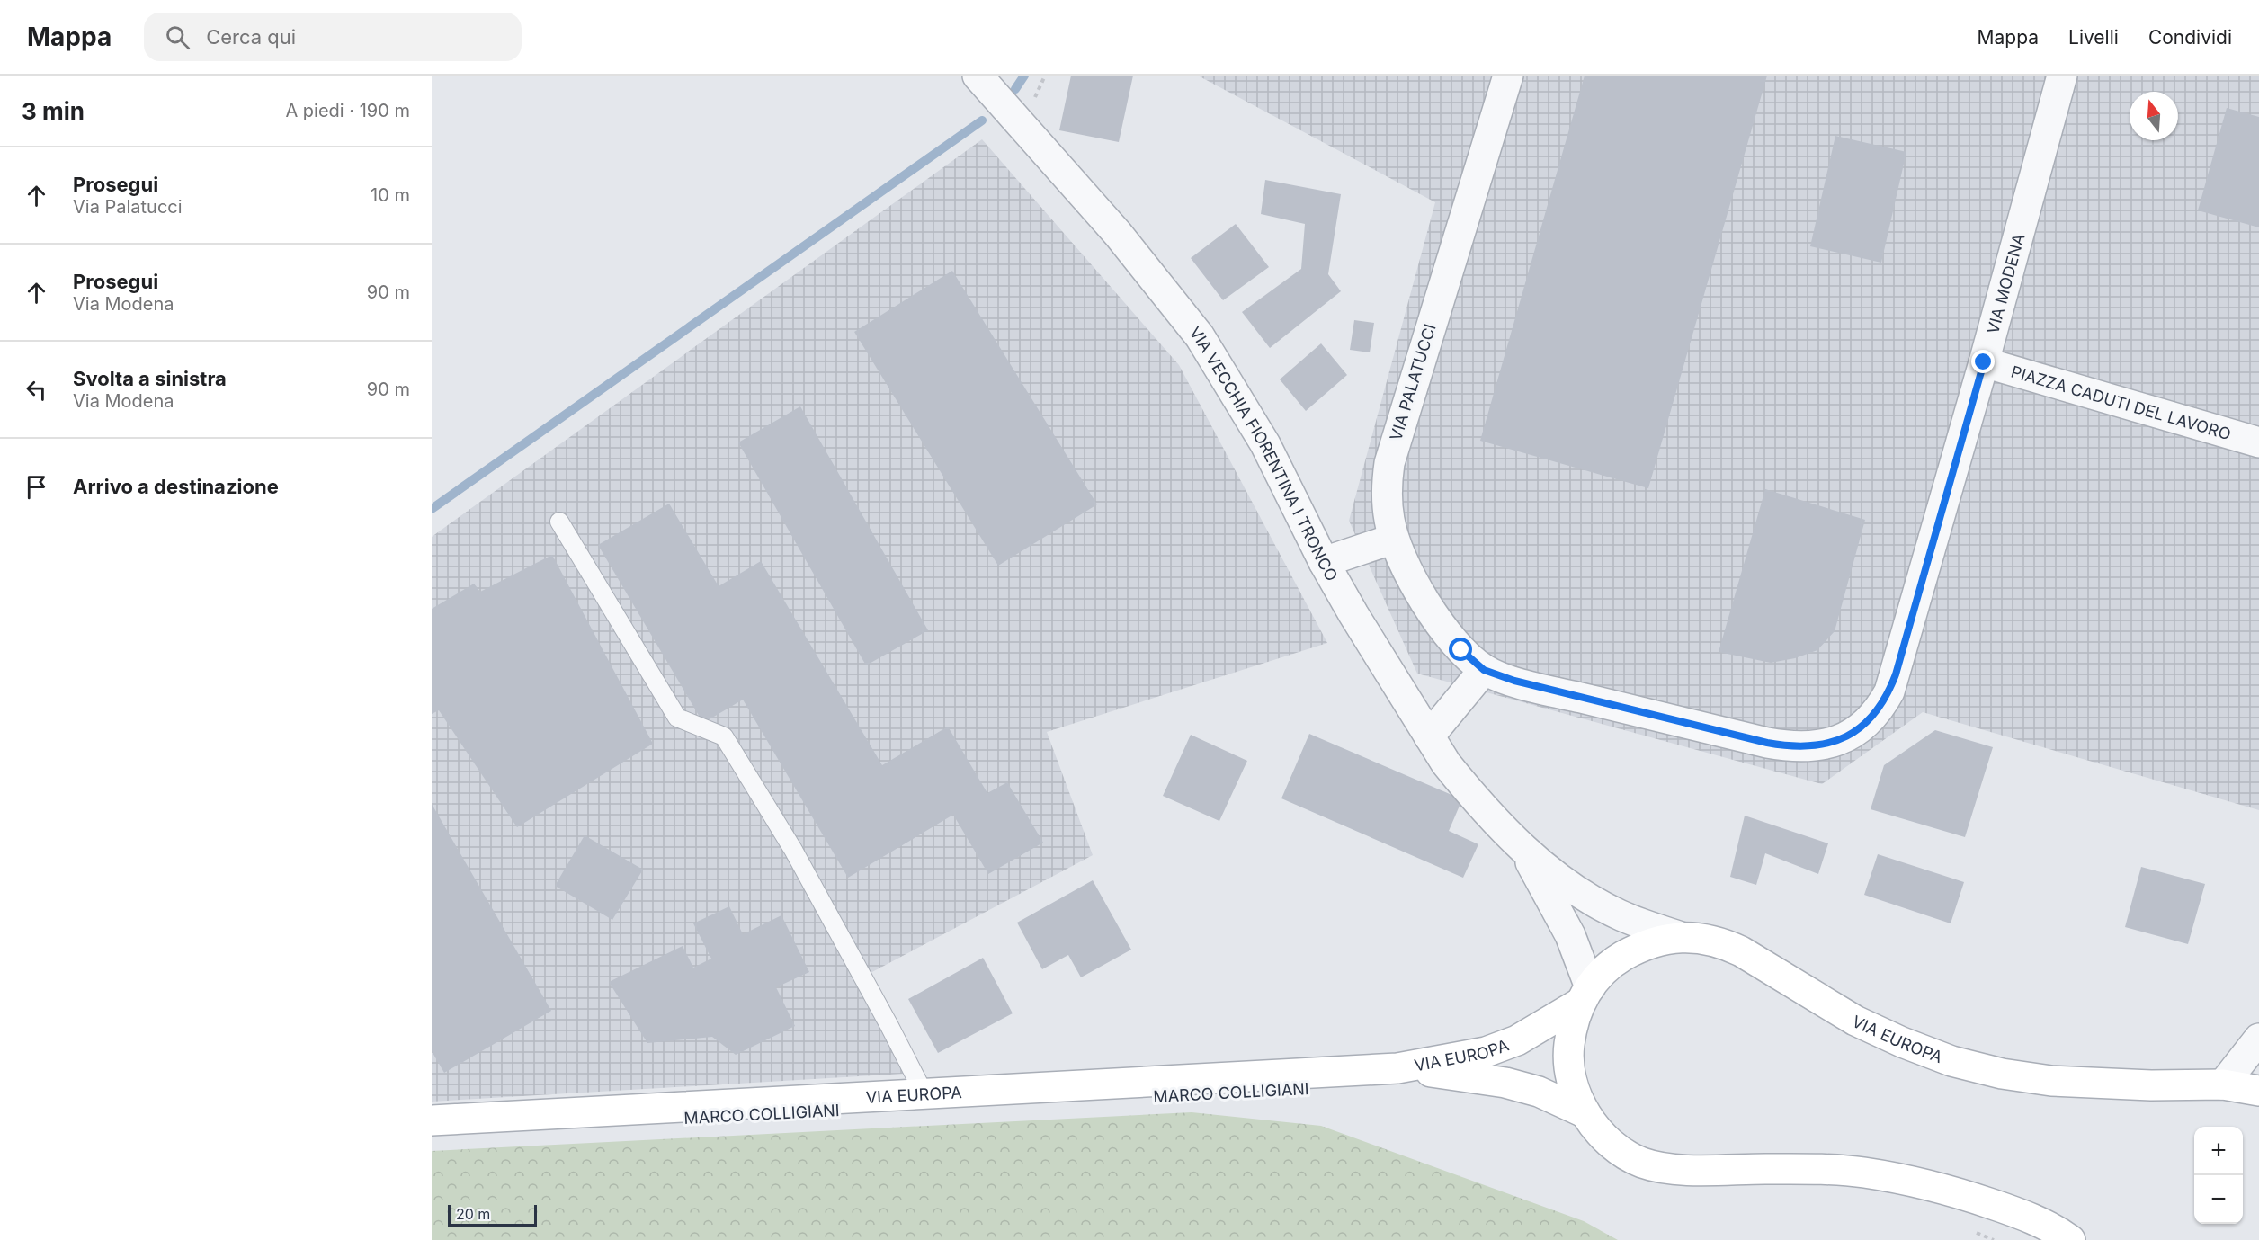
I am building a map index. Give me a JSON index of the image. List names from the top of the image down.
{
  "streets": {
    "main road": ["VIA EUROPA"],
    "street": [
      "VIA MODENA",
      "VIA PALATUCCI",
      "PIAZZA CADUTI DEL LAVORO",
      "VIA VECCHIA FIORENTINA I TRONCO"
    ]
  },
  "crossings": [
    ["VIA MODENA", "VIA PALATUCCI"],
    ["VIA MODENA", "PIAZZA CADUTI DEL LAVORO"],
    ["VIA VECCHIA FIORENTINA I TRONCO", "VIA EUROPA"]
  ],
  "scale_bar": "20 m",
  "north": "top",
  "page": {
    "header": "Mappa",
    "search": "Cerca qui",
    "nav": ["Mappa", "Livelli", "Condividi"],
    "heading": ["3 min", "A piedi · 190 m"],
    "list": [
      ["Prosegui", "Via Palatucci", "10 m"],
      ["Prosegui", "Via Modena", "90 m"],
      ["Svolta a sinistra", "Via Modena", "90 m"],
      "Arrivo a destinazione"
    ],
    "map_buttons": ["+", "−"],
    "scale": "20 m"
  }
}
